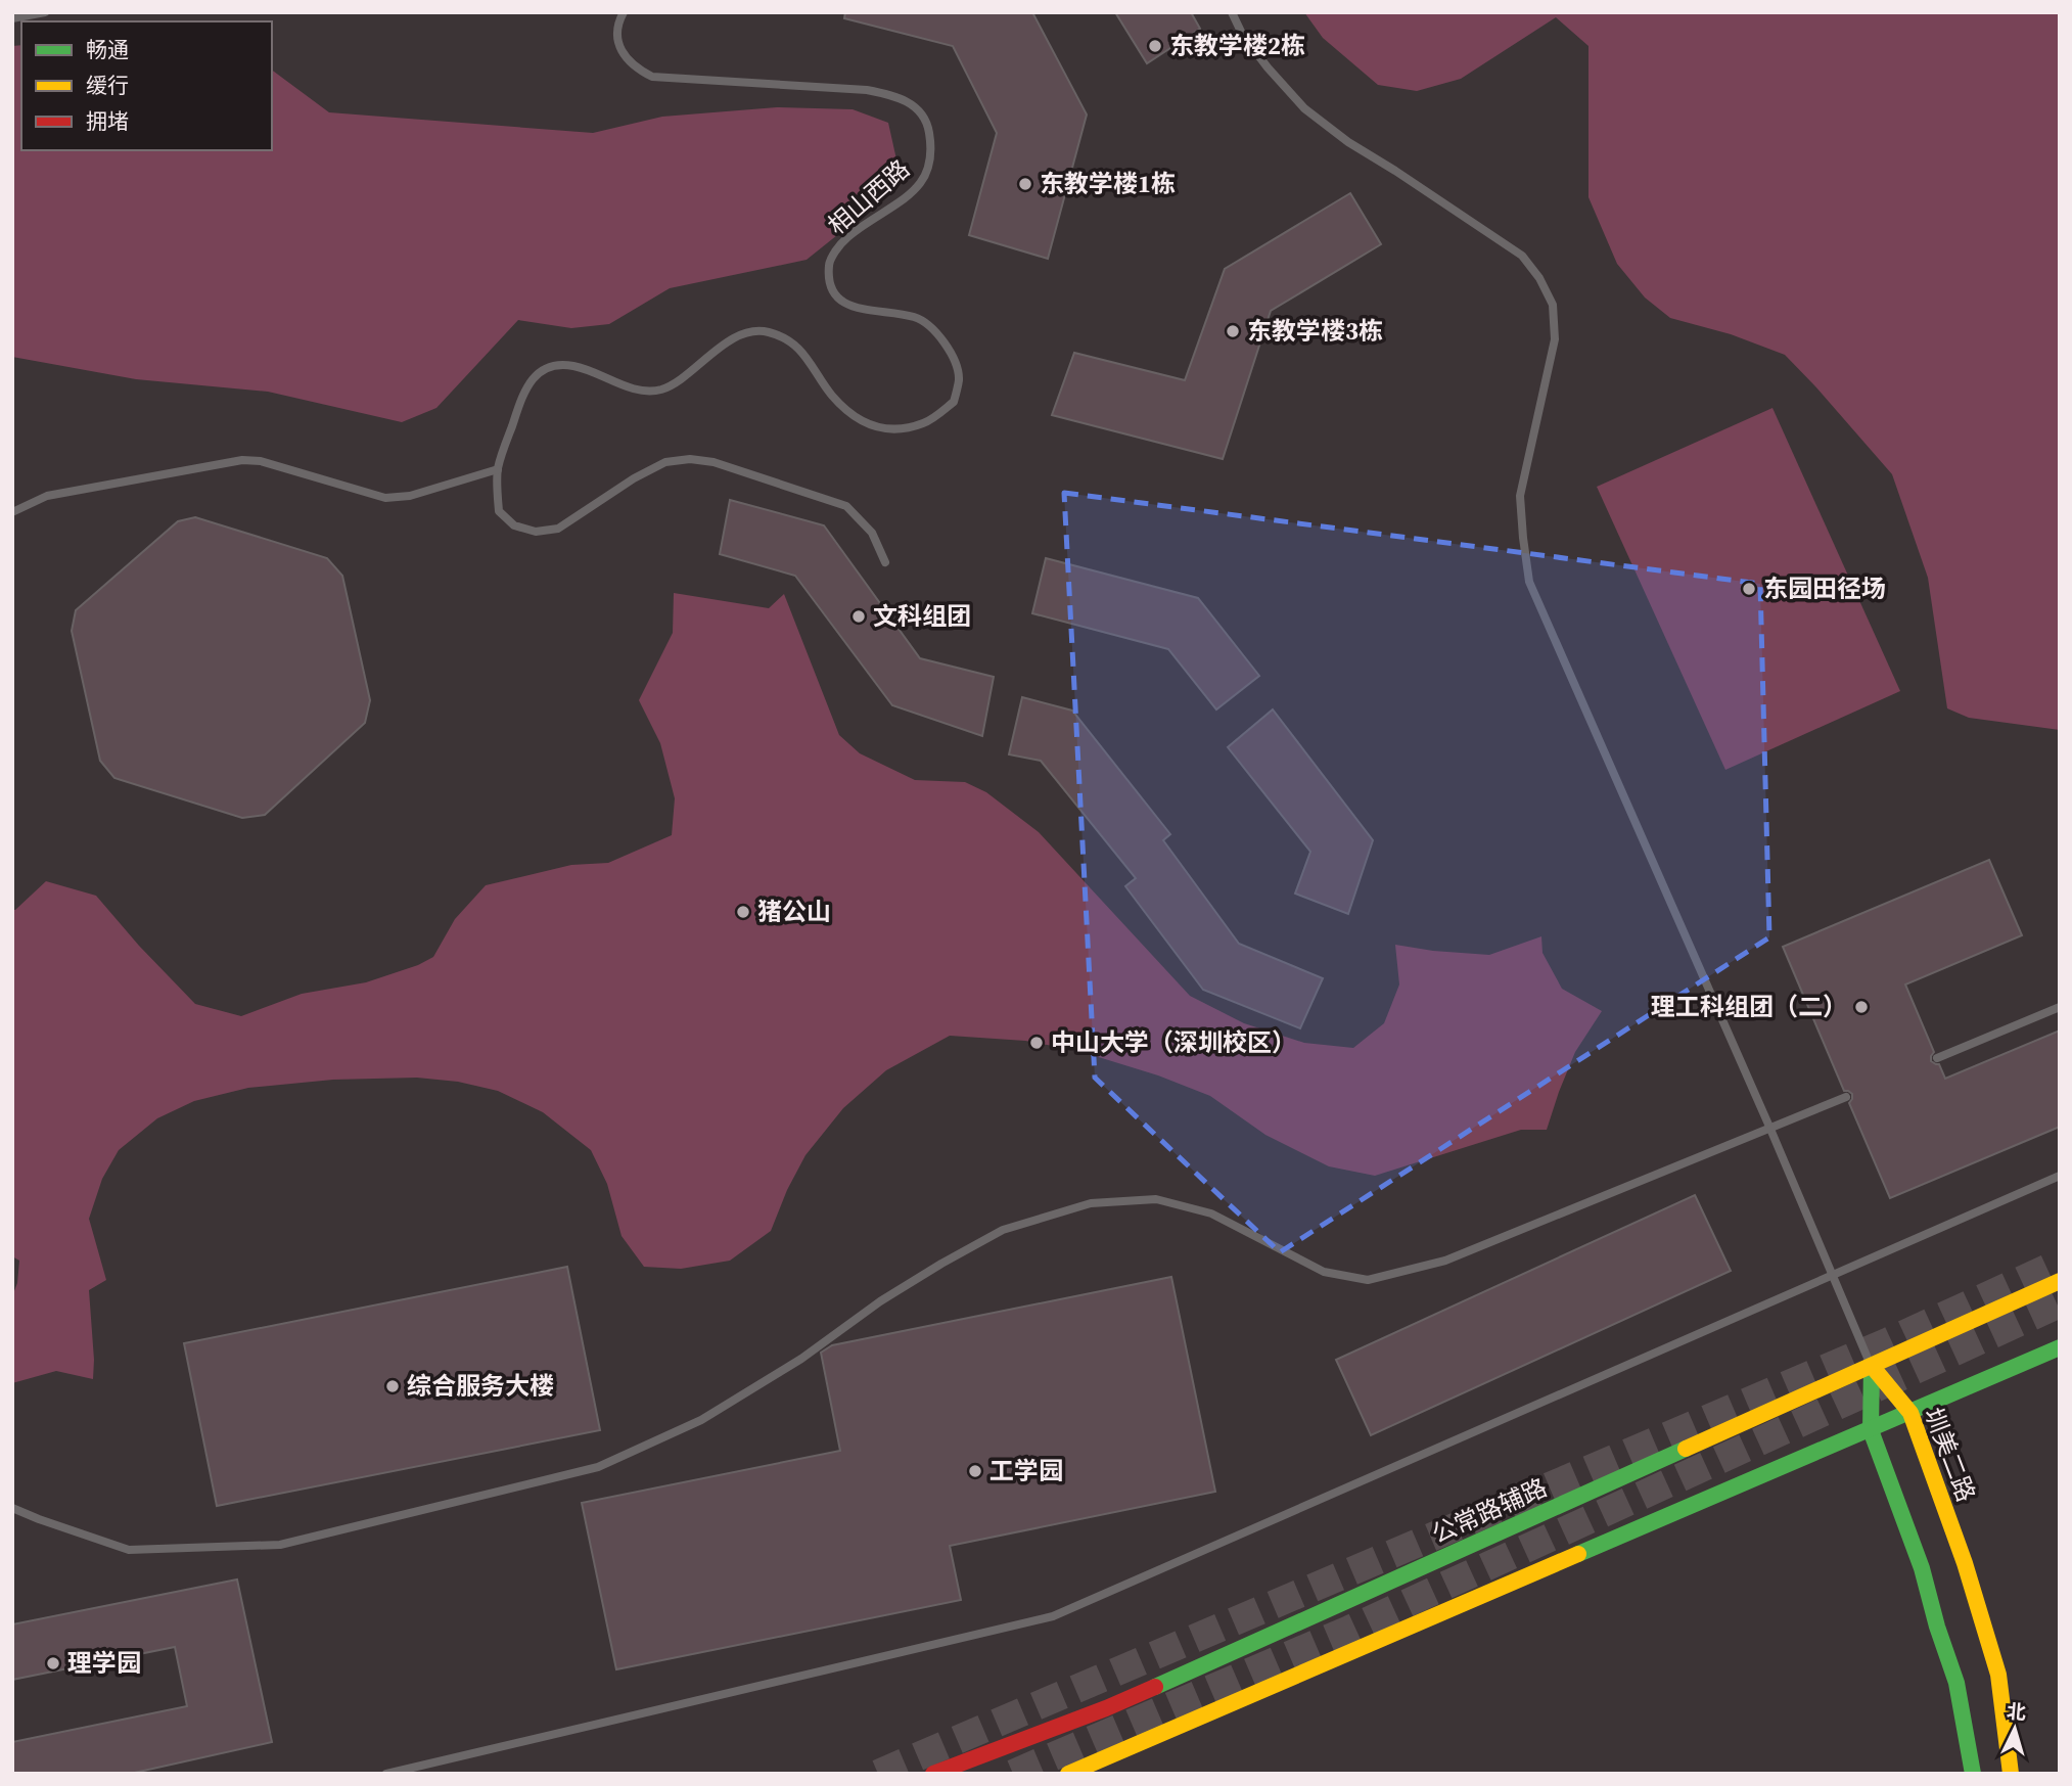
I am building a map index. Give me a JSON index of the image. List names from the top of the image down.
{
  "streets": {
    "main road": ["圳美二路", "公常路辅路"],
    "lane": ["相山西路"]
  },
  "crossings": [
    ["圳美二路", "公常路辅路"]
  ],
  "places": [
    "东教学楼2栋",
    "东教学楼1栋",
    "东教学楼3栋",
    "东园田径场",
    "文科组团",
    "猪公山",
    "理工科组团（二）",
    "中山大学（深圳校区）",
    "综合服务大楼",
    "工学园",
    "理学园"
  ],
  "legend": ["畅通", "缓行", "拥堵"],
  "north": "top"
}
